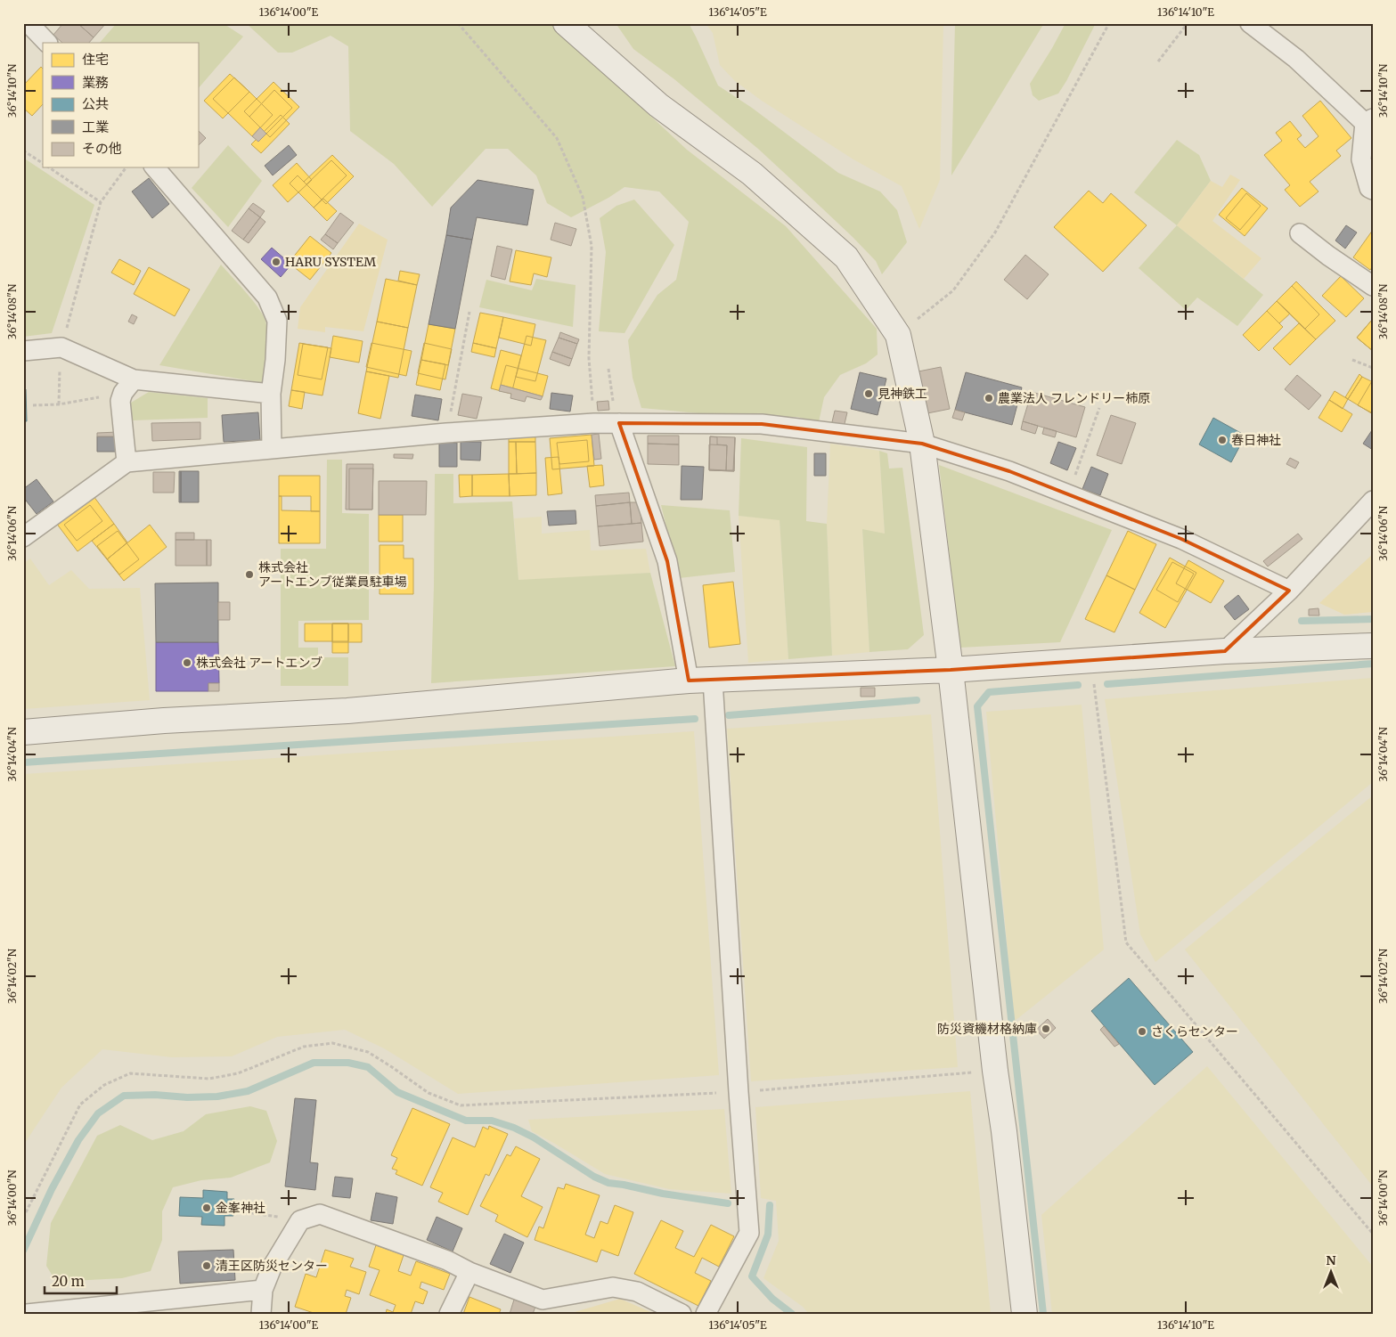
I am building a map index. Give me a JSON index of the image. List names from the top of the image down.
{
  "places": [
    "HARU SYSTEM",
    "見神鉄工",
    "農業法人 フレンドリー柿原",
    "春日神社",
    "株式会社 アートエンブ従業員駐車場",
    "株式会社 アートエンブ",
    "防災資機材格納庫",
    "さくらセンター",
    "金峯神社",
    "清王区防災センター"
  ],
  "legend": [
    "住宅",
    "業務",
    "公共",
    "工業",
    "その他"
  ],
  "scale_bar": "20 m",
  "north": "top",
  "coordinates": [
    "136°14'00\"E",
    "136°14'05\"E",
    "136°14'10\"E",
    "36°14'10\"N",
    "36°14'08\"N",
    "36°14'06\"N",
    "36°14'04\"N",
    "36°14'02\"N",
    "36°14'00\"N"
  ]
}
